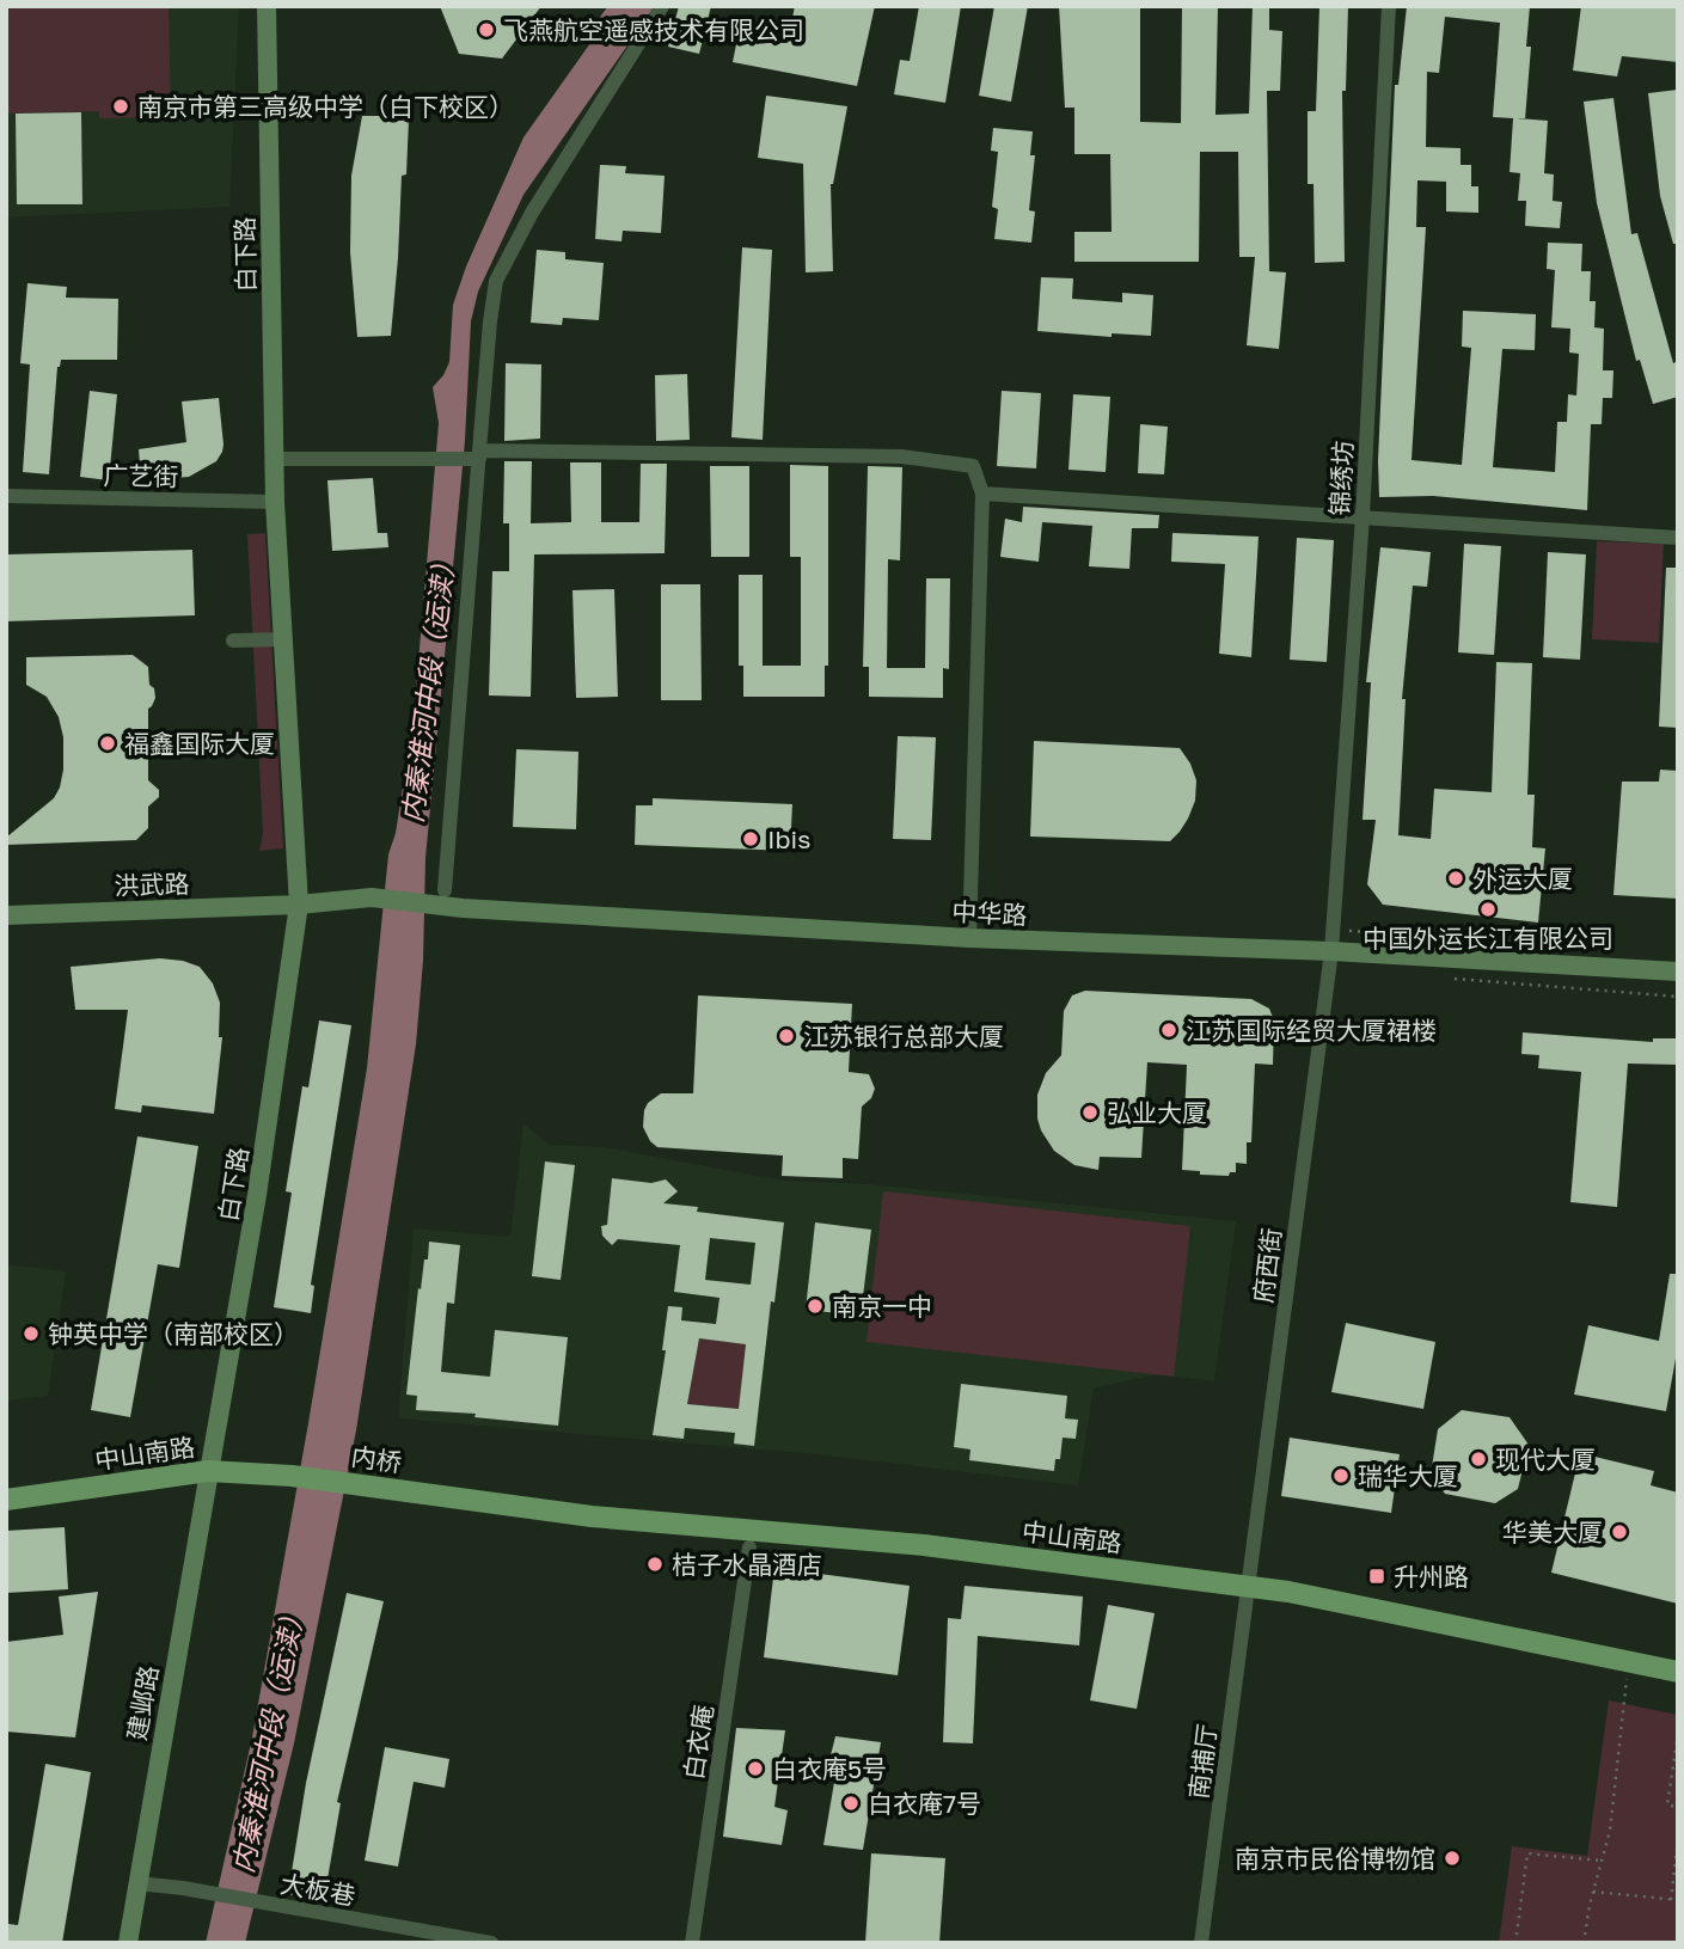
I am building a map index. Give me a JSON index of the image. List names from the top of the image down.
{
  "streets": {
    "main road": [
      "白下路",
      "洪武路",
      "中华路",
      "中山南路",
      "内桥",
      "建邺路"
    ],
    "street": [
      "广艺街",
      "锦绣坊",
      "府西街",
      "白衣庵",
      "南捕厅",
      "大板巷"
    ]
  },
  "crossings": [
    ["白下路", "广艺街"],
    ["白下路", "洪武路"],
    ["白下路", "中华路"],
    ["白下路", "中山南路"],
    ["白下路", "建邺路"],
    ["锦绣坊", "中华路"],
    ["锦绣坊", "府西街"],
    ["洪武路", "中华路"],
    ["中华路", "府西街"],
    ["府西街", "中山南路"],
    ["府西街", "南捕厅"],
    ["中山南路", "内桥"],
    ["中山南路", "建邺路"],
    ["中山南路", "南捕厅"],
    ["建邺路", "大板巷"]
  ],
  "water": ["内秦淮河中段（运渎）"],
  "places": {
    "other": [
      "飞燕航空遥感技术有限公司",
      "南京市第三高级中学（白下校区）",
      "福鑫国际大厦",
      "Ibis",
      "外运大厦",
      "中国外运长江有限公司",
      "江苏国际经贸大厦裙楼",
      "江苏银行总部大厦",
      "弘业大厦",
      "南京一中",
      "钟英中学（南部校区）",
      "现代大厦",
      "瑞华大厦",
      "华美大厦",
      "桔子水晶酒店",
      "白衣庵5号",
      "白衣庵7号",
      "南京市民俗博物馆"
    ],
    "transit": ["升州路"]
  }
}
